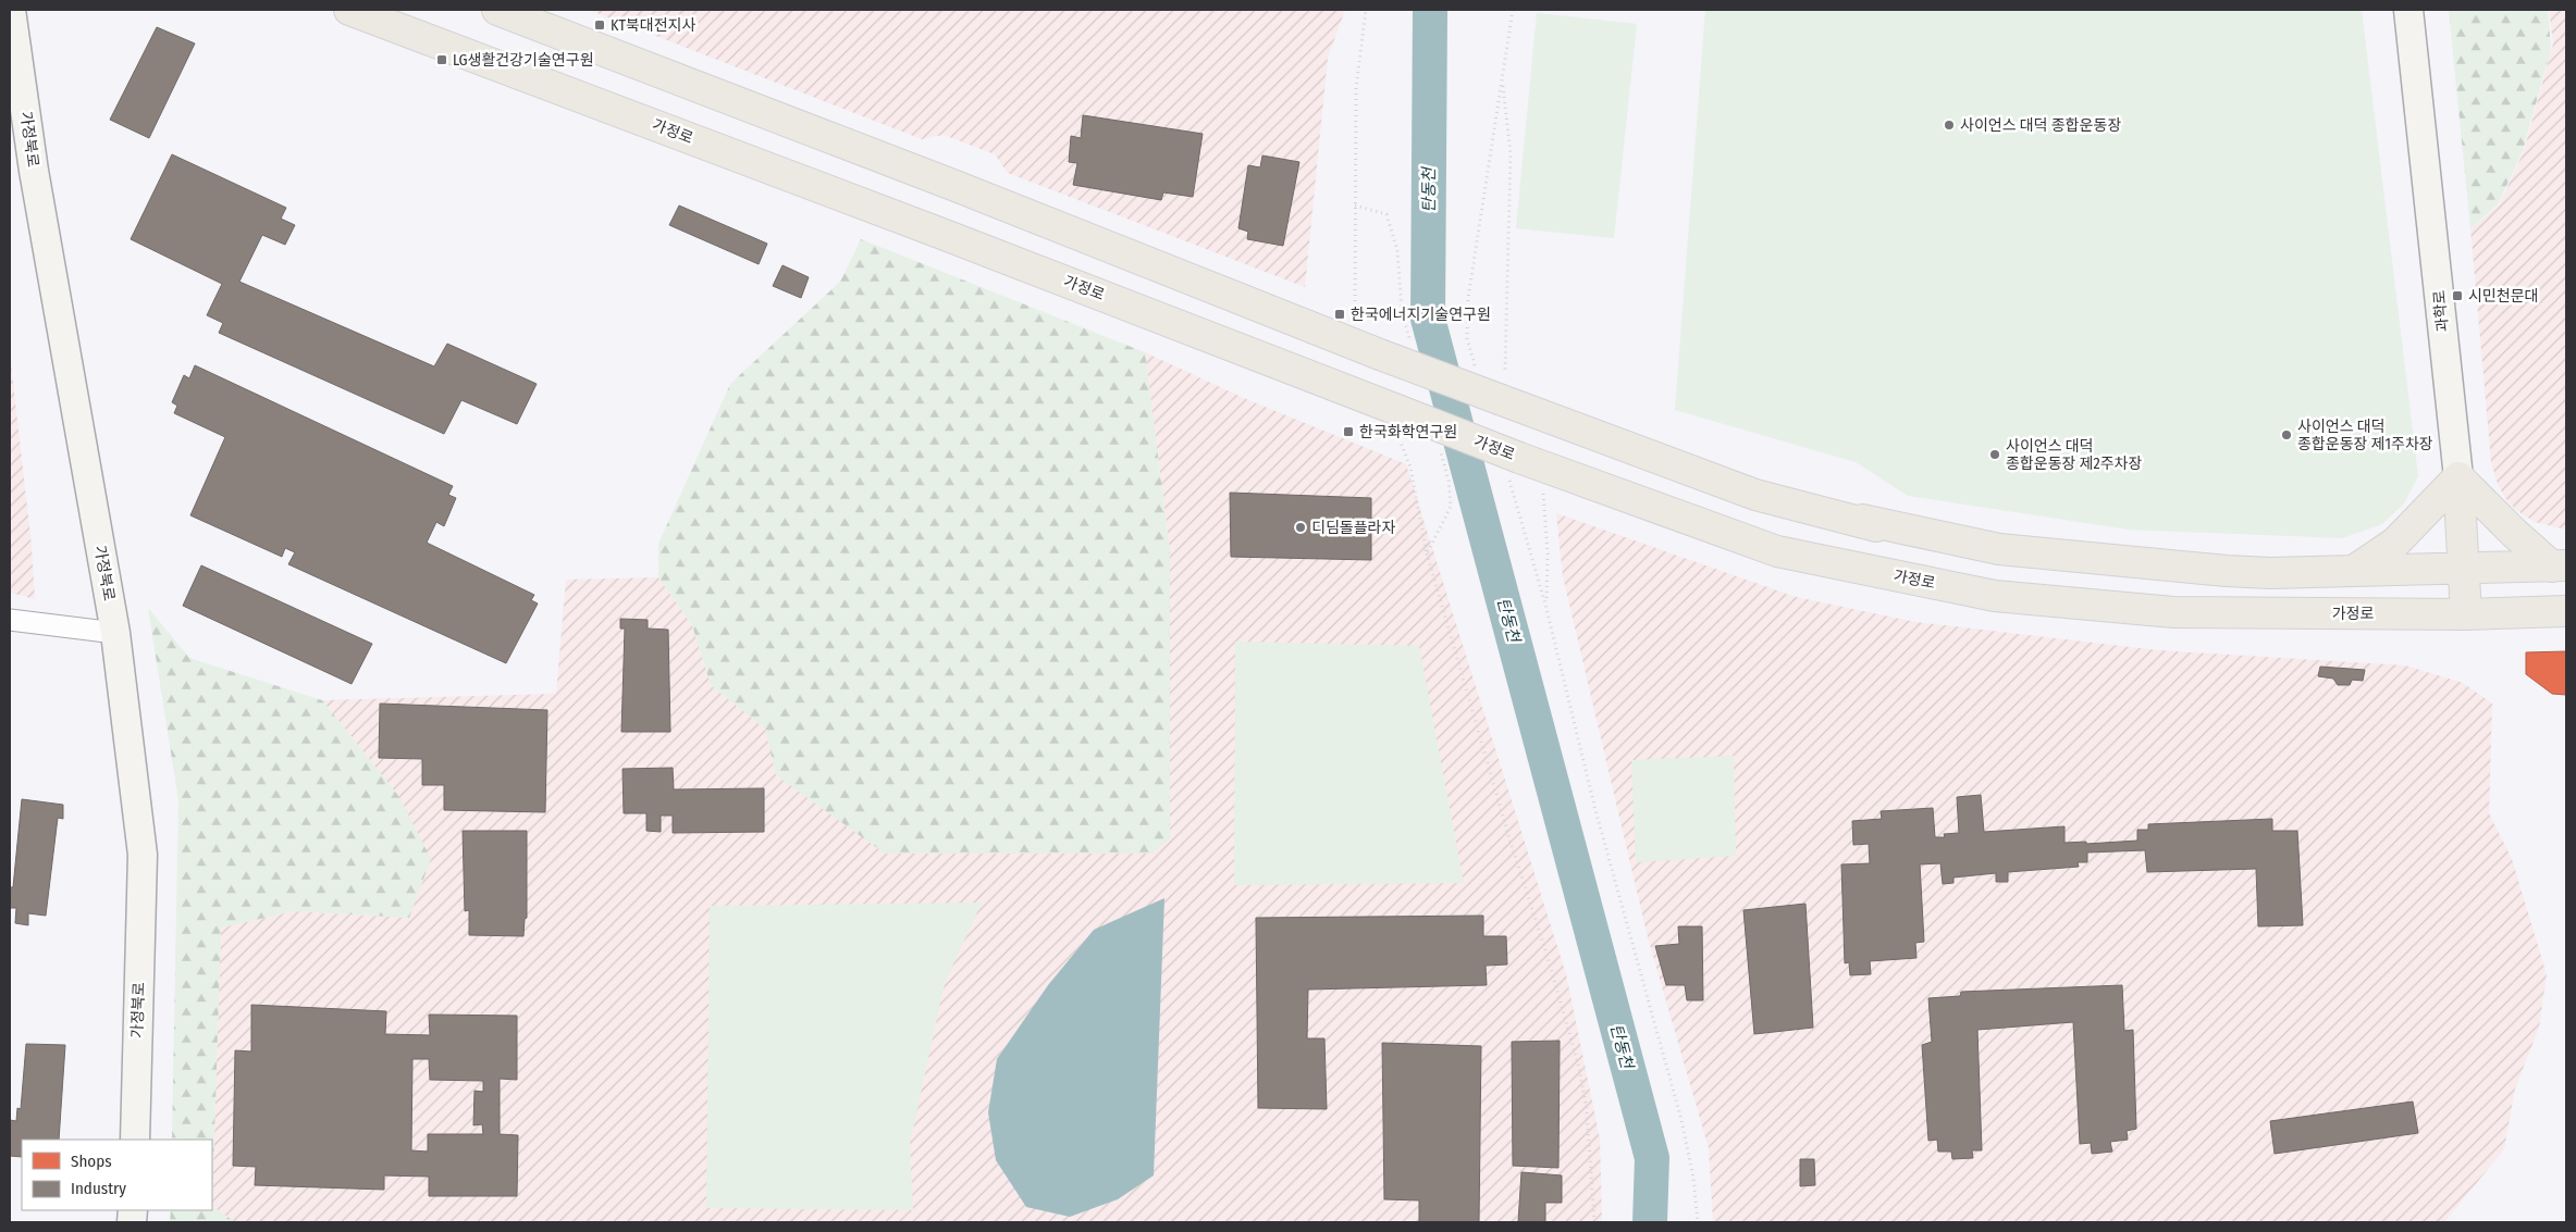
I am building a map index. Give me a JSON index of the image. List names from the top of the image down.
{
  "streets": {
    "main road": ["가정로", "가정북로", "과학로"]
  },
  "crossings": [
    ["가정로", "과학로"]
  ],
  "water": ["탄동천"],
  "places": {
    "transit": [
      "KT북대전지사",
      "LG생활건강기술연구원",
      "시민천문대",
      "한국에너지기술연구원",
      "한국화학연구원"
    ],
    "other": [
      "사이언스 대덕 종합운동장",
      "사이언스 대덕 종합운동장 제1주차장",
      "사이언스 대덕 종합운동장 제2주차장",
      "디딤돌플라자"
    ]
  },
  "legend": ["Shops", "Industry"]
}
